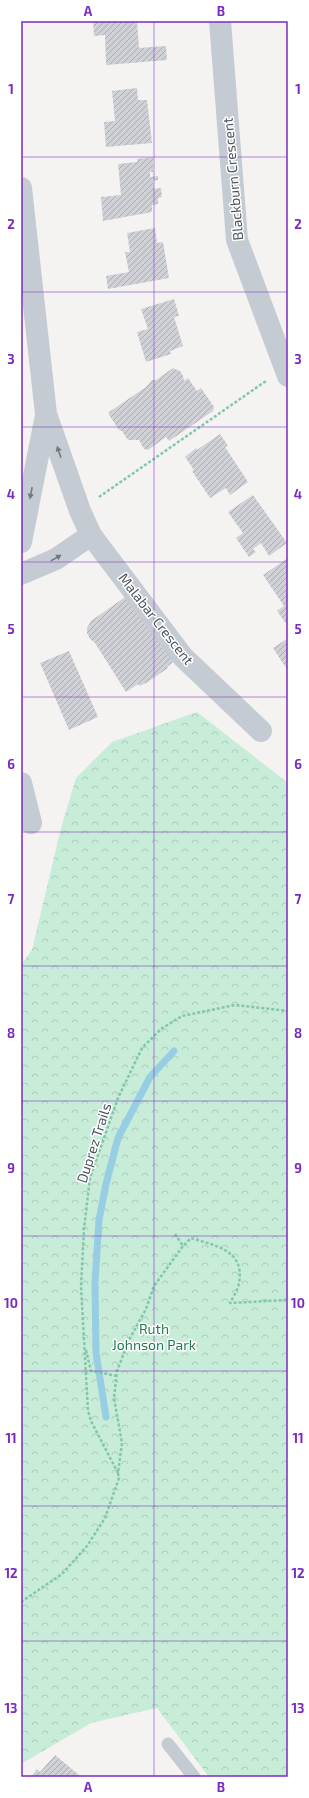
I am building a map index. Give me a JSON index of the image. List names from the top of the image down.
{
  "streets": {
    "street": ["Blackburn Crescent", "Malabar Crescent"],
    "path": ["Duprez Trails"]
  },
  "parks": ["Ruth Johnson Park"],
  "grid": {
    "columns": ["A", "B"],
    "rows": [
      "1",
      "2",
      "3",
      "4",
      "5",
      "6",
      "7",
      "8",
      "9",
      "10",
      "11",
      "12",
      "13"
    ]
  }
}
